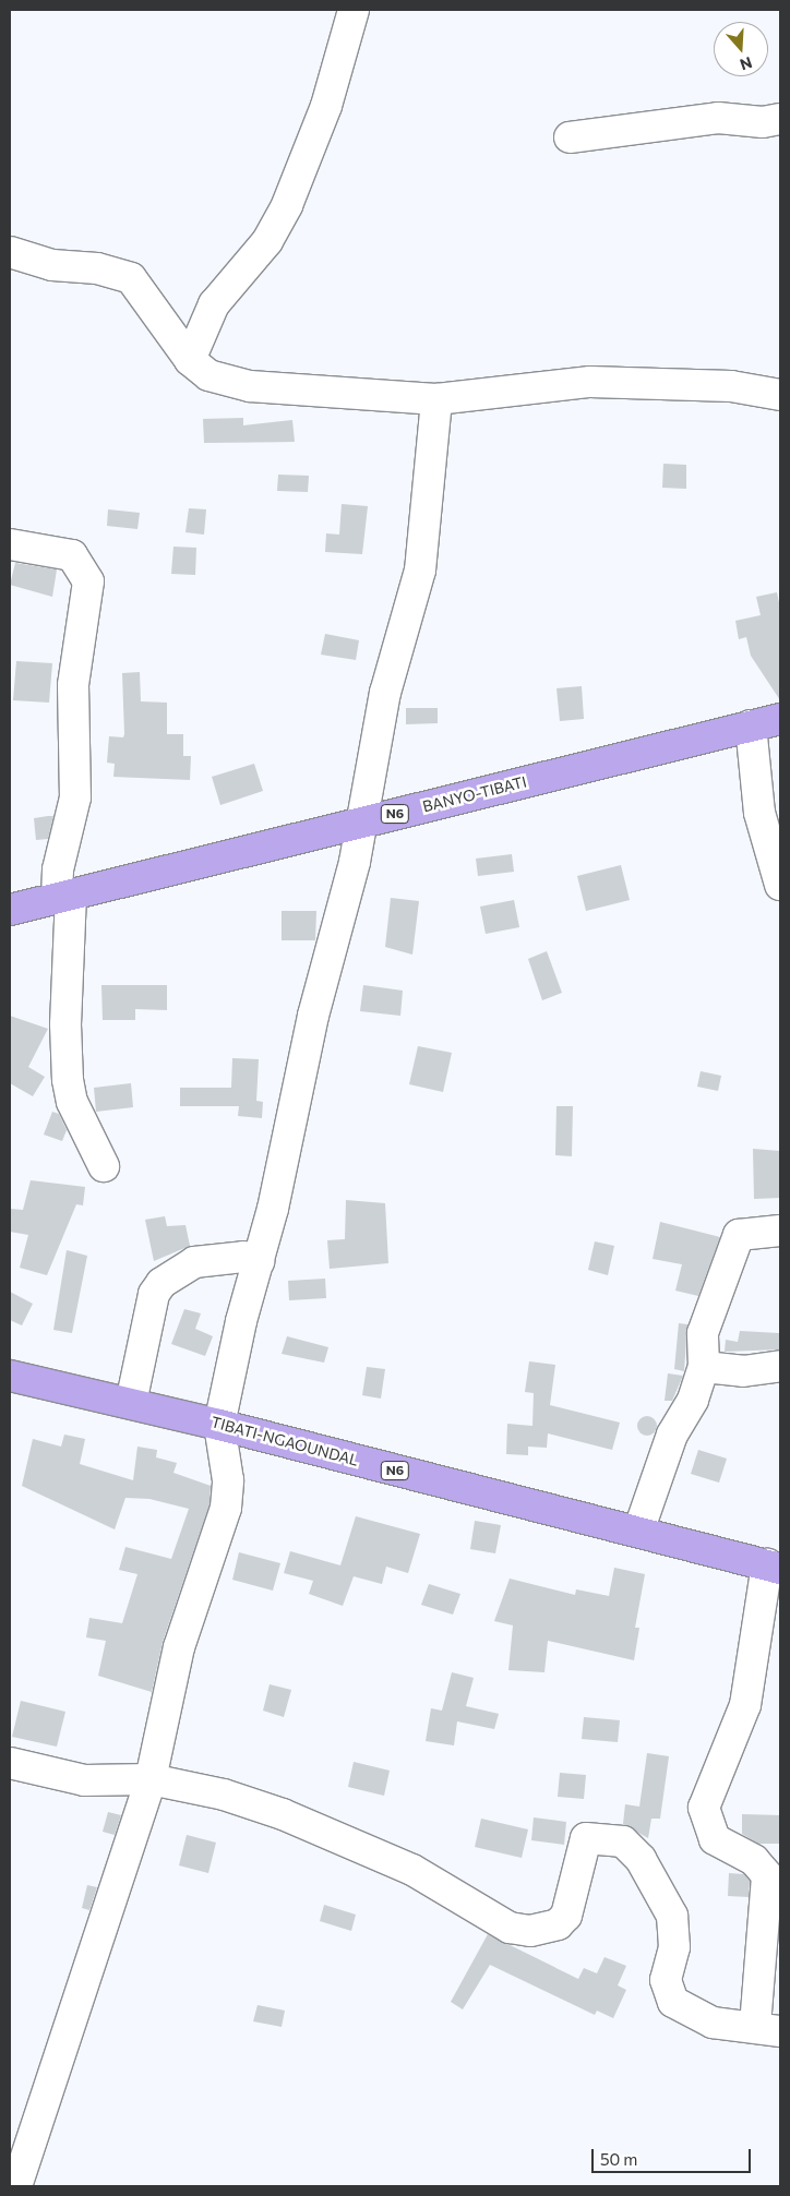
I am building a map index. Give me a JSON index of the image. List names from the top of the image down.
{
  "streets": {
    "highway": ["BANYO-TIBATI", "N6", "TIBATI-NGAOUNDAL"]
  },
  "scale_bar": "50 m",
  "north": "bottom"
}
